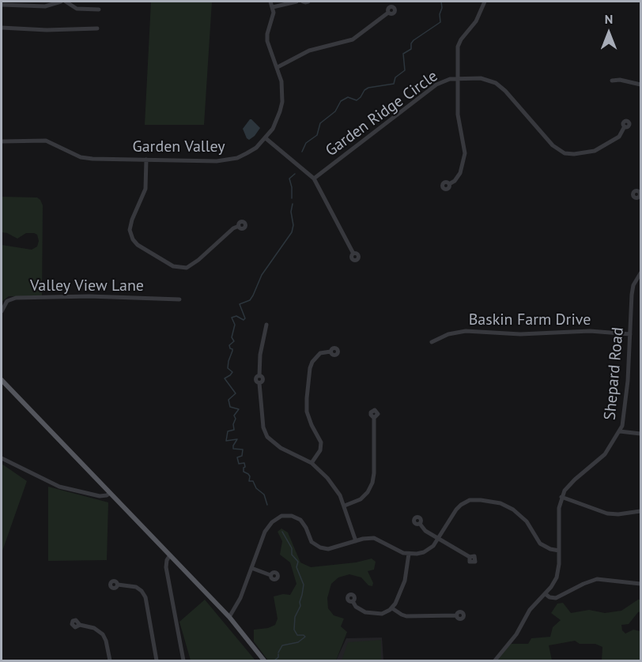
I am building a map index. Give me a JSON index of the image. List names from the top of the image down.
{
  "streets": {
    "street": [
      "Garden Ridge Circle",
      "Garden Valley",
      "Valley View Lane",
      "Baskin Farm Drive",
      "Shepard Road"
    ]
  },
  "crossings": [
    ["Baskin Farm Drive", "Shepard Road"]
  ],
  "north": "top"
}
